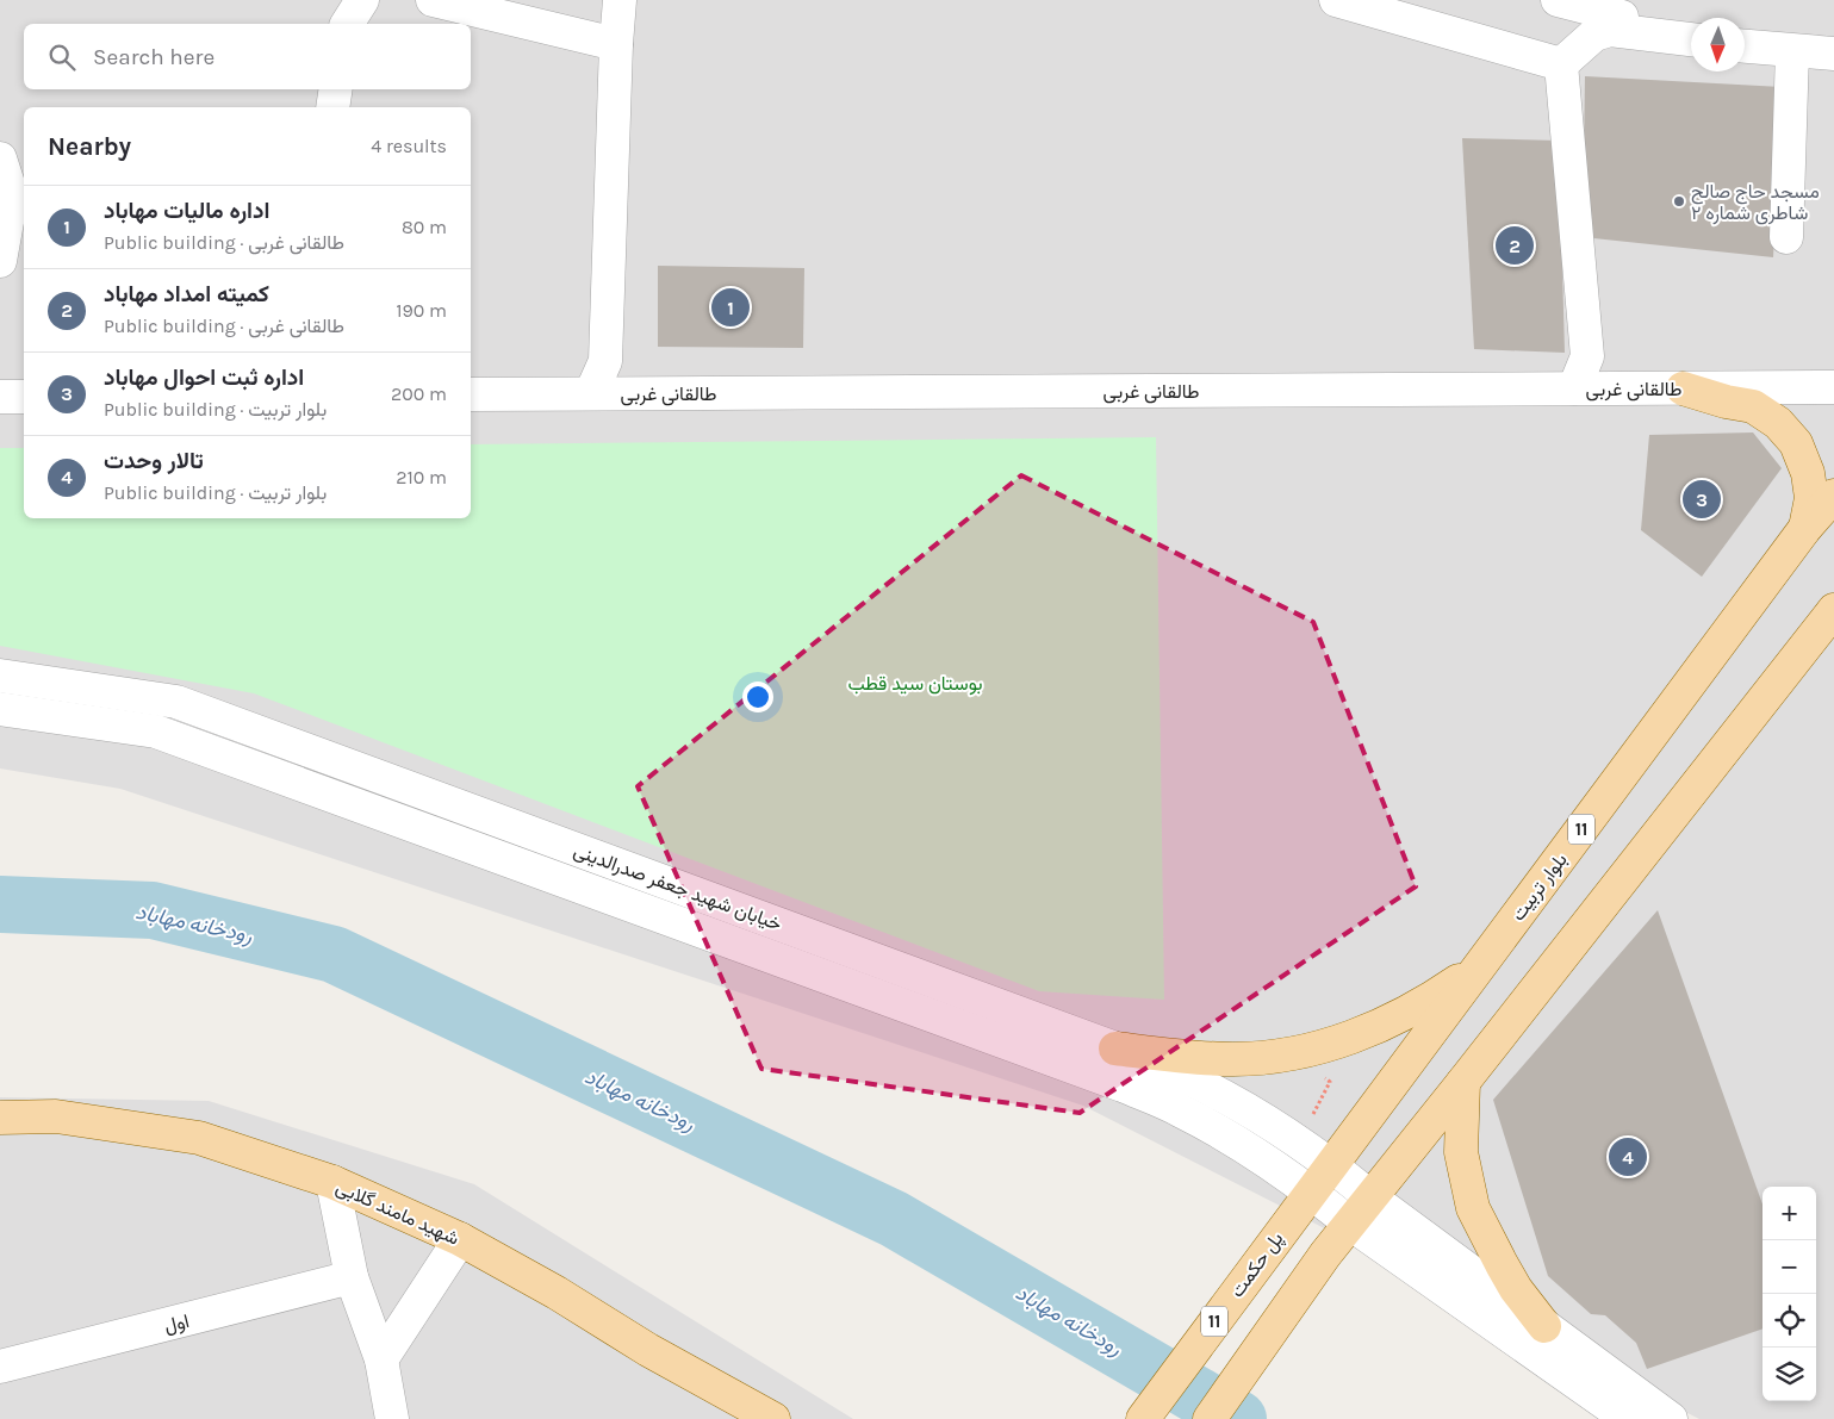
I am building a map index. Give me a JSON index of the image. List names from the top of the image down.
{
  "streets": {
    "main road": [
      "11",
      "بلوار تربیت",
      "شهید مامند گلابی",
      "پل حکمت"
    ],
    "street": ["طالقانی غربی", "خیابان شهید جعفر صدرالدینی", "اول"]
  },
  "crossings": [
    ["11", "خیابان شهید جعفر صدرالدینی"],
    ["11", "بلوار تربیت"],
    ["11", "پل حکمت"],
    ["خیابان شهید جعفر صدرالدینی", "بلوار تربیت"],
    ["خیابان شهید جعفر صدرالدینی", "پل حکمت"]
  ],
  "water": ["رودخانه مهاباد"],
  "parks": ["بوستان سید قطب"],
  "places": ["مسجد حاج صالح شاطری شماره ۲"],
  "north": "bottom",
  "page": {
    "search": "Search here",
    "heading": ["Nearby", "4 results"],
    "list": [
      {
        "mark": "1",
        "name": "اداره مالیات مهاباد",
        "note": "Public building · طالقانی غربی",
        "value": "80 m"
      },
      {
        "mark": "2",
        "name": "کمیته امداد مهاباد",
        "note": "Public building · طالقانی غربی",
        "value": "190 m"
      },
      {
        "mark": "3",
        "name": "اداره ثبت احوال مهاباد",
        "note": "Public building · بلوار تربیت",
        "value": "200 m"
      },
      {
        "mark": "4",
        "name": "تالار وحدت",
        "note": "Public building · بلوار تربیت",
        "value": "210 m"
      }
    ],
    "pins": [
      "2",
      "1",
      "3",
      "4"
    ],
    "map_buttons": ["+", "−"]
  }
}
